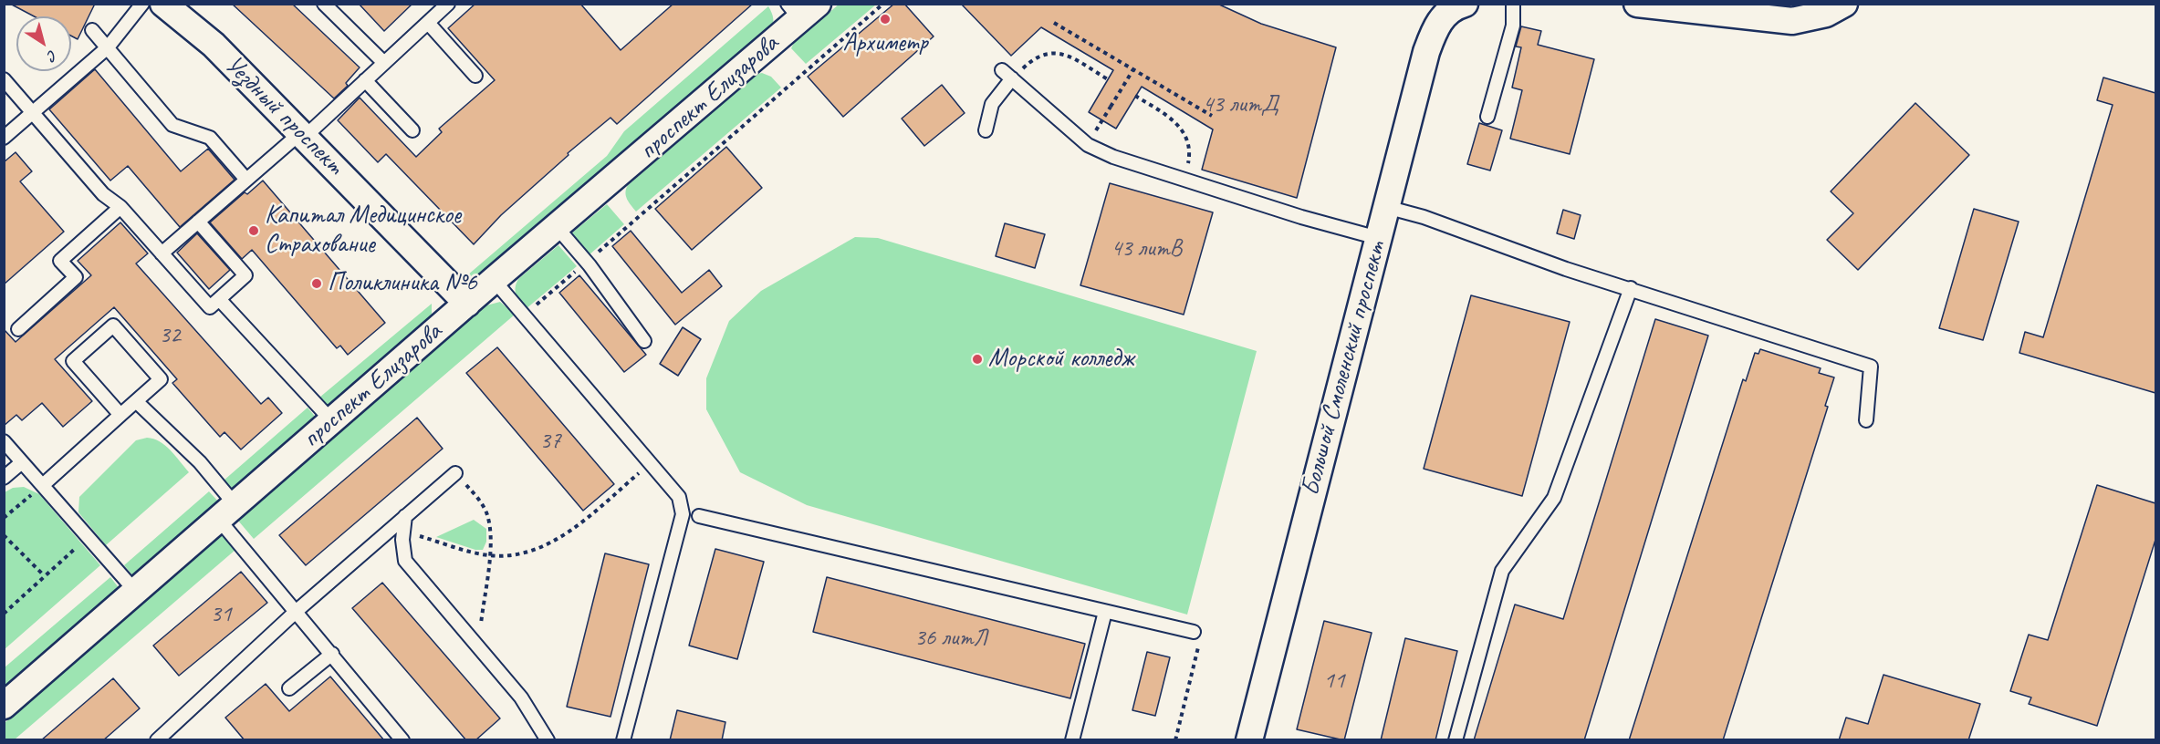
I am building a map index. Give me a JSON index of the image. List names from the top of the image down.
{
  "streets": {
    "street": ["проспект Елизарова", "Уездный проспект", "Большой Смоленский проспект"]
  },
  "crossings": [
    ["проспект Елизарова", "Уездный проспект"]
  ],
  "places": [
    "Архиметр",
    "Капитал Медицинское Страхование",
    "Поликлиника №6",
    "Морской колледж"
  ],
  "house_numbers": [
    "43 литД",
    "43 литВ",
    "32",
    "37",
    "31",
    "36 литЛ",
    "11"
  ],
  "north": "bottom right"
}
